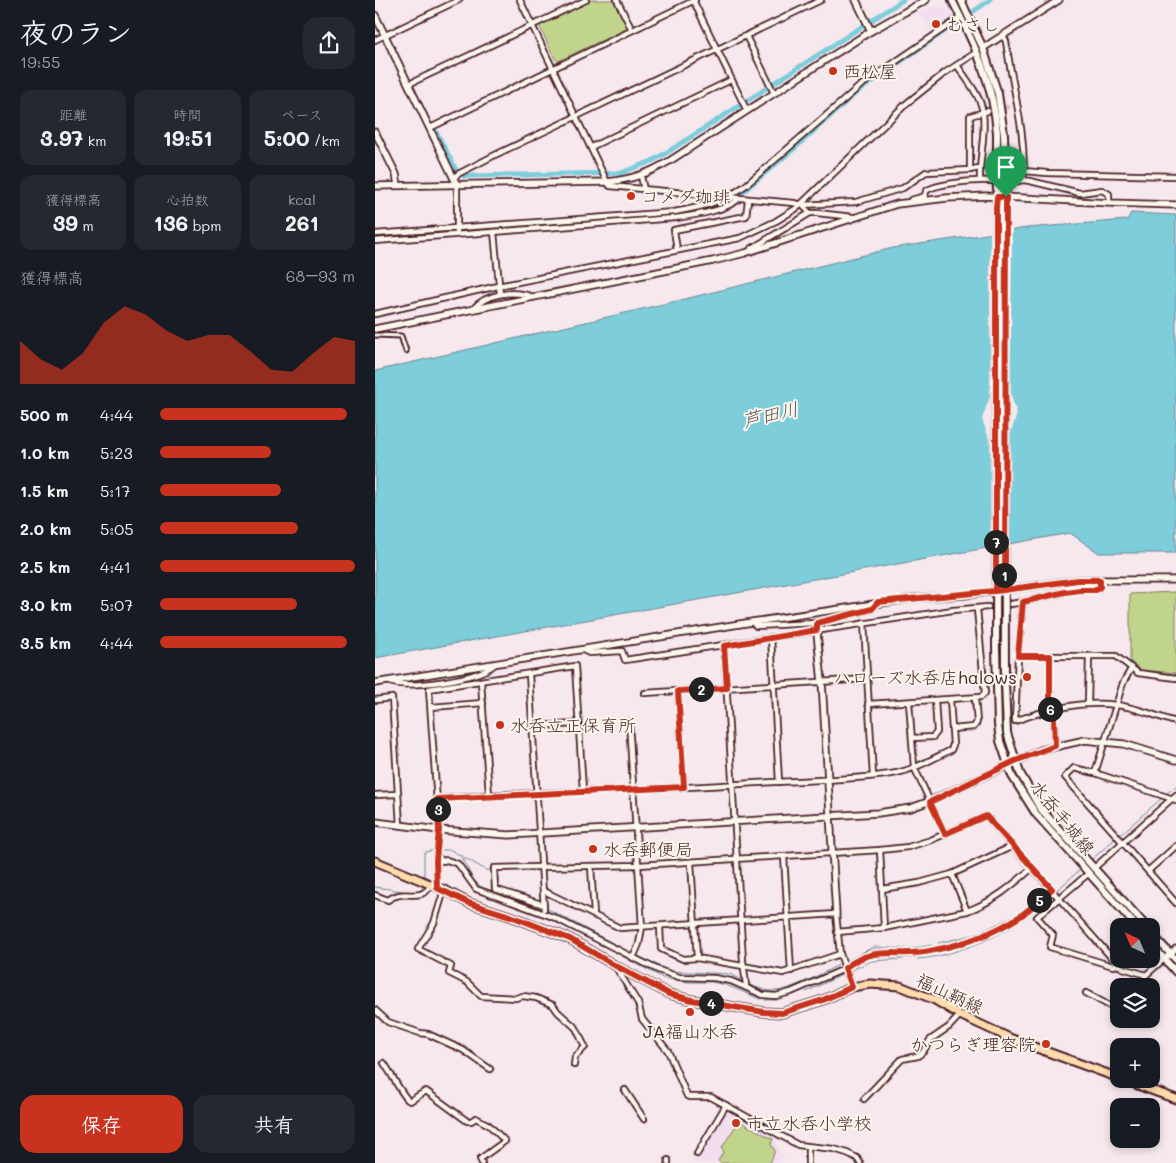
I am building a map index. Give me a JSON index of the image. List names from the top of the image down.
{
  "streets": {
    "main road": ["水呑手城線", "福山鞆線"]
  },
  "water": ["芦田川"],
  "places": [
    "むさし",
    "西松屋",
    "コメダ珈琲",
    "ハローズ水呑店halows",
    "水呑立正保育所",
    "水呑郵便局",
    "JA福山水呑",
    "かつらぎ理容院",
    "市立水呑小学校"
  ],
  "north": "top left",
  "page": {
    "heading": ["夜のラン", "19:55"],
    "stats": [
      ["距離", "3.97 km"],
      ["時間", "19:51"],
      ["ペース", "5:00 /km"],
      ["獲得標高", "39 m"],
      ["心拍数", "136 bpm"],
      ["kcal", "261"]
    ],
    "chart": ["獲得標高", "68–93 m"],
    "list": [
      {
        "name": "500 m",
        "note": "4:44"
      },
      {
        "name": "1.0 km",
        "note": "5:23"
      },
      {
        "name": "1.5 km",
        "note": "5:17"
      },
      {
        "name": "2.0 km",
        "note": "5:05"
      },
      {
        "name": "2.5 km",
        "note": "4:41"
      },
      {
        "name": "3.0 km",
        "note": "5:07"
      },
      {
        "name": "3.5 km",
        "note": "4:44"
      }
    ],
    "pins": [
      "7",
      "1",
      "2",
      "6",
      "3",
      "5",
      "4"
    ],
    "map_buttons": ["+", "−"],
    "buttons": ["保存", "共有"]
  }
}
